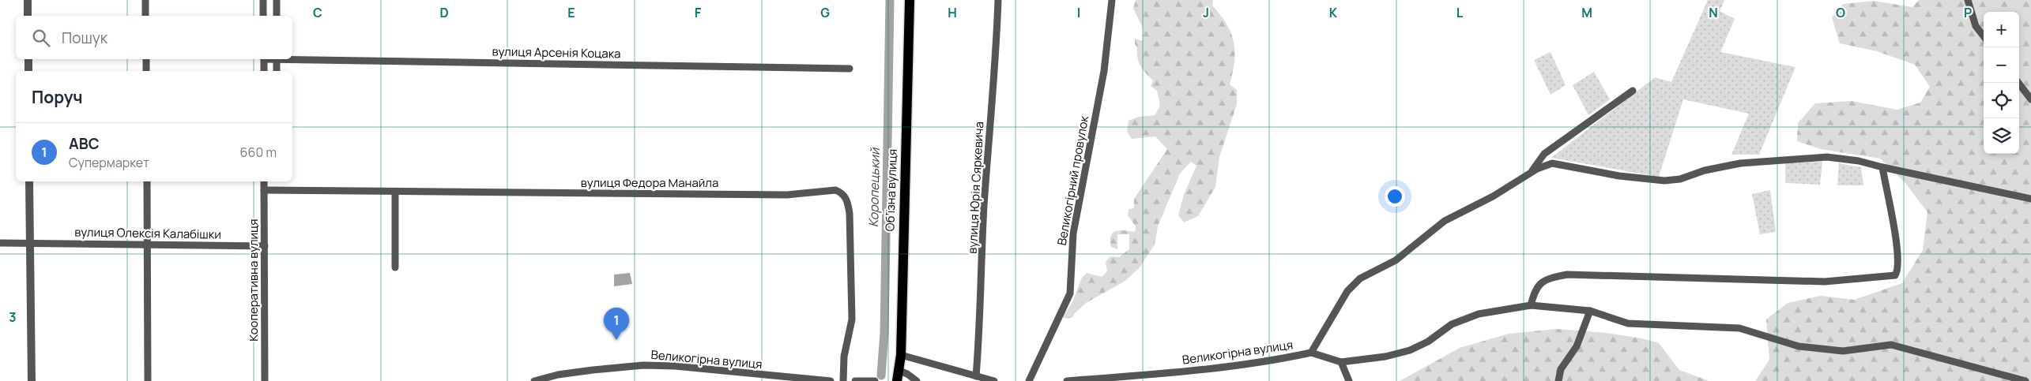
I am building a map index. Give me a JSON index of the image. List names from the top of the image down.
{
  "streets": {
    "main road": ["Обʼїзна вулиця"],
    "street": [
      "вулиця Арсенія Коцака",
      "Великогірний провулок",
      "вулиця Федора Манайла",
      "вулиця Юрія Сяркевича",
      "вулиця Олексія Калабішки",
      "Кооперативна вулиця",
      "Великогірна вулиця"
    ]
  },
  "crossings": [
    ["вулиця Федора Манайла", "Кооперативна вулиця"],
    ["вулиця Олексія Калабішки", "Кооперативна вулиця"]
  ],
  "water": ["Коропецький"],
  "page": {
    "map_buttons": ["+", "−"],
    "search": "Пошук",
    "heading": "Поруч",
    "list": [
      {
        "mark": "1",
        "name": "АВС",
        "note": "Супермаркет",
        "value": "660 m"
      }
    ],
    "pins": "1"
  },
  "grid": {
    "columns": [
      "C",
      "D",
      "E",
      "F",
      "G",
      "H",
      "I",
      "J",
      "K",
      "L",
      "M",
      "N",
      "O",
      "P"
    ],
    "rows": ["3"]
  }
}
